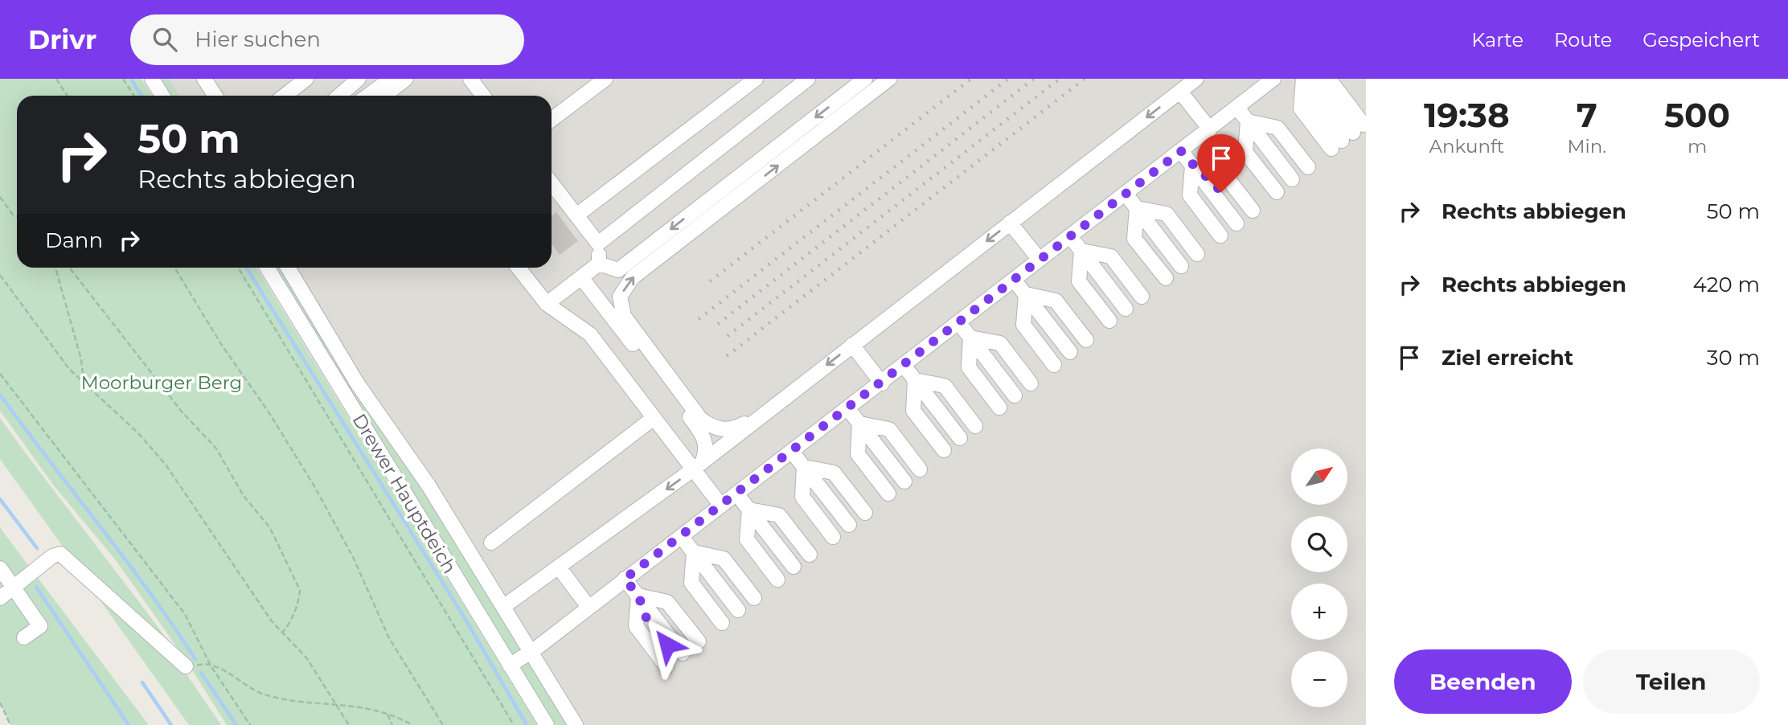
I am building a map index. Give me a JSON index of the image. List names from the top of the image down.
{
  "streets": {
    "street": ["Drewer Hauptdeich"]
  },
  "parks": ["Moorburger Berg"],
  "north": "top right",
  "page": {
    "header": "Drivr",
    "search": "Hier suchen",
    "nav": ["Karte", "Route", "Gespeichert"],
    "eta": [
      "19:38",
      "Ankunft",
      "7",
      "Min.",
      "500",
      "m"
    ],
    "turn": ["50 m", "Rechts abbiegen"],
    "list": [
      {
        "name": "Rechts abbiegen",
        "value": "50 m"
      },
      {
        "name": "Rechts abbiegen",
        "value": "420 m"
      },
      {
        "name": "Ziel erreicht",
        "value": "30 m"
      }
    ],
    "then": "Dann",
    "map_buttons": ["+", "−"],
    "buttons": ["Beenden", "Teilen"]
  }
}
